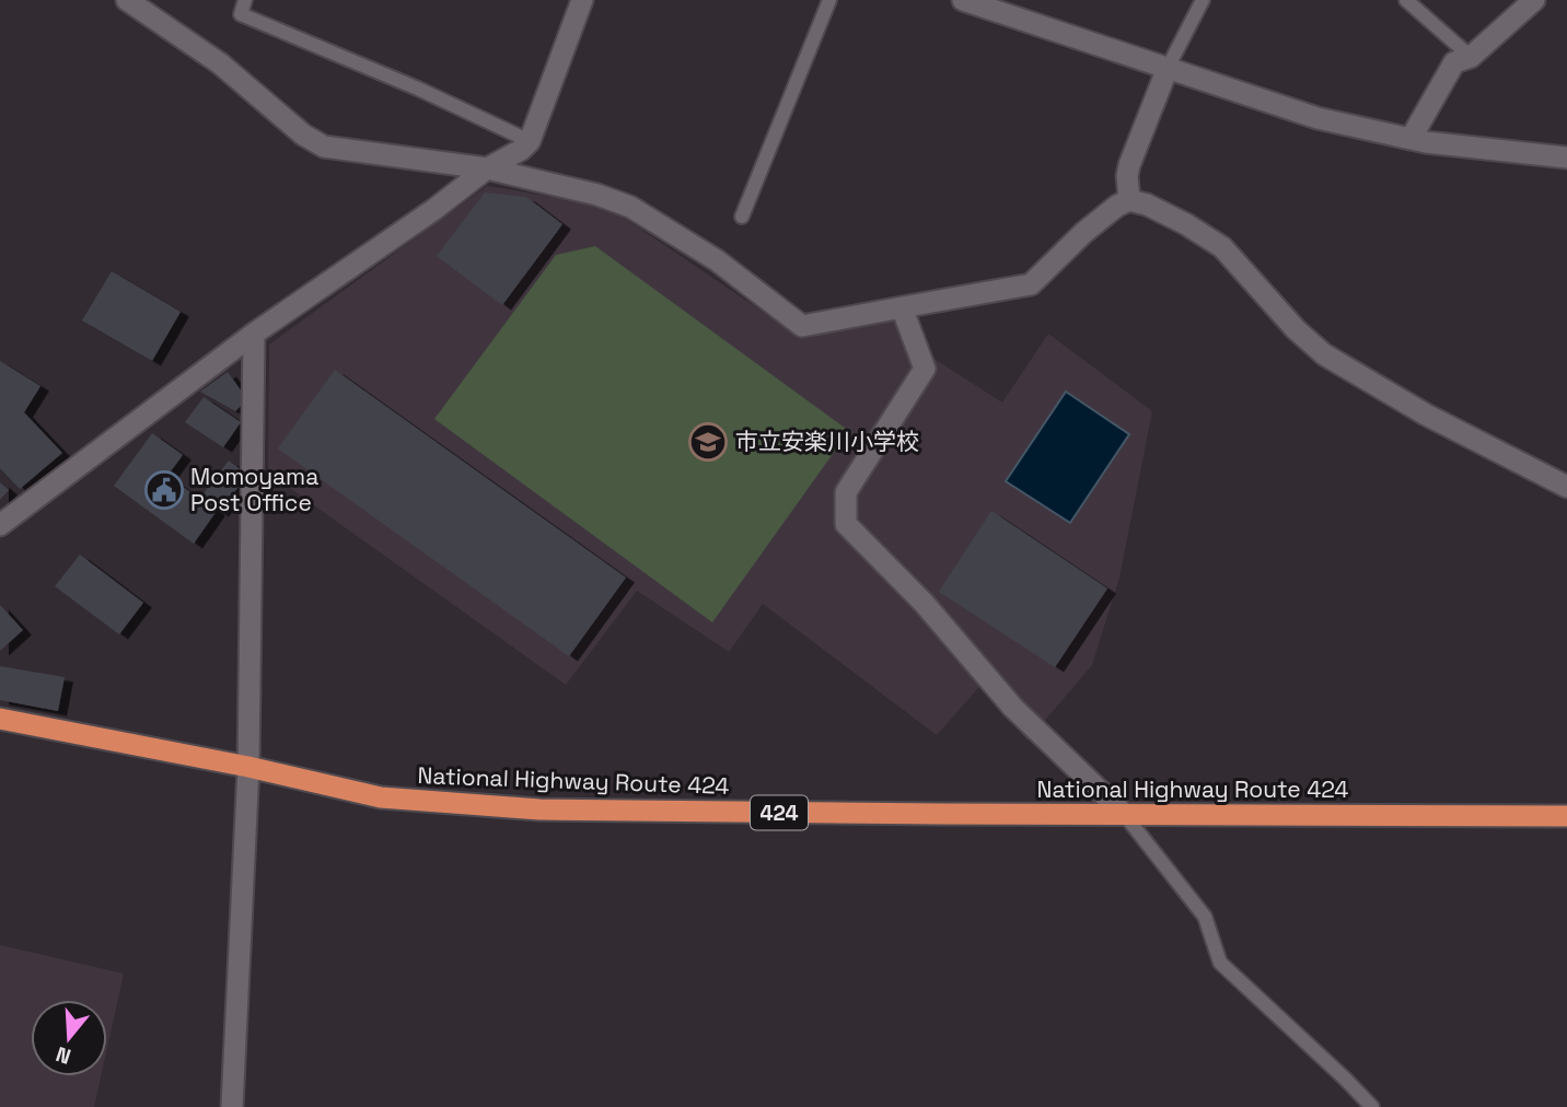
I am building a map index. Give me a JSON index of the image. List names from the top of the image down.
{
  "streets": {
    "highway": ["National Highway Route 424", "424"]
  },
  "places": {
    "school or university": ["市立安楽川小学校"],
    "public building": ["Momoyama Post Office"]
  },
  "north": "bottom"
}
